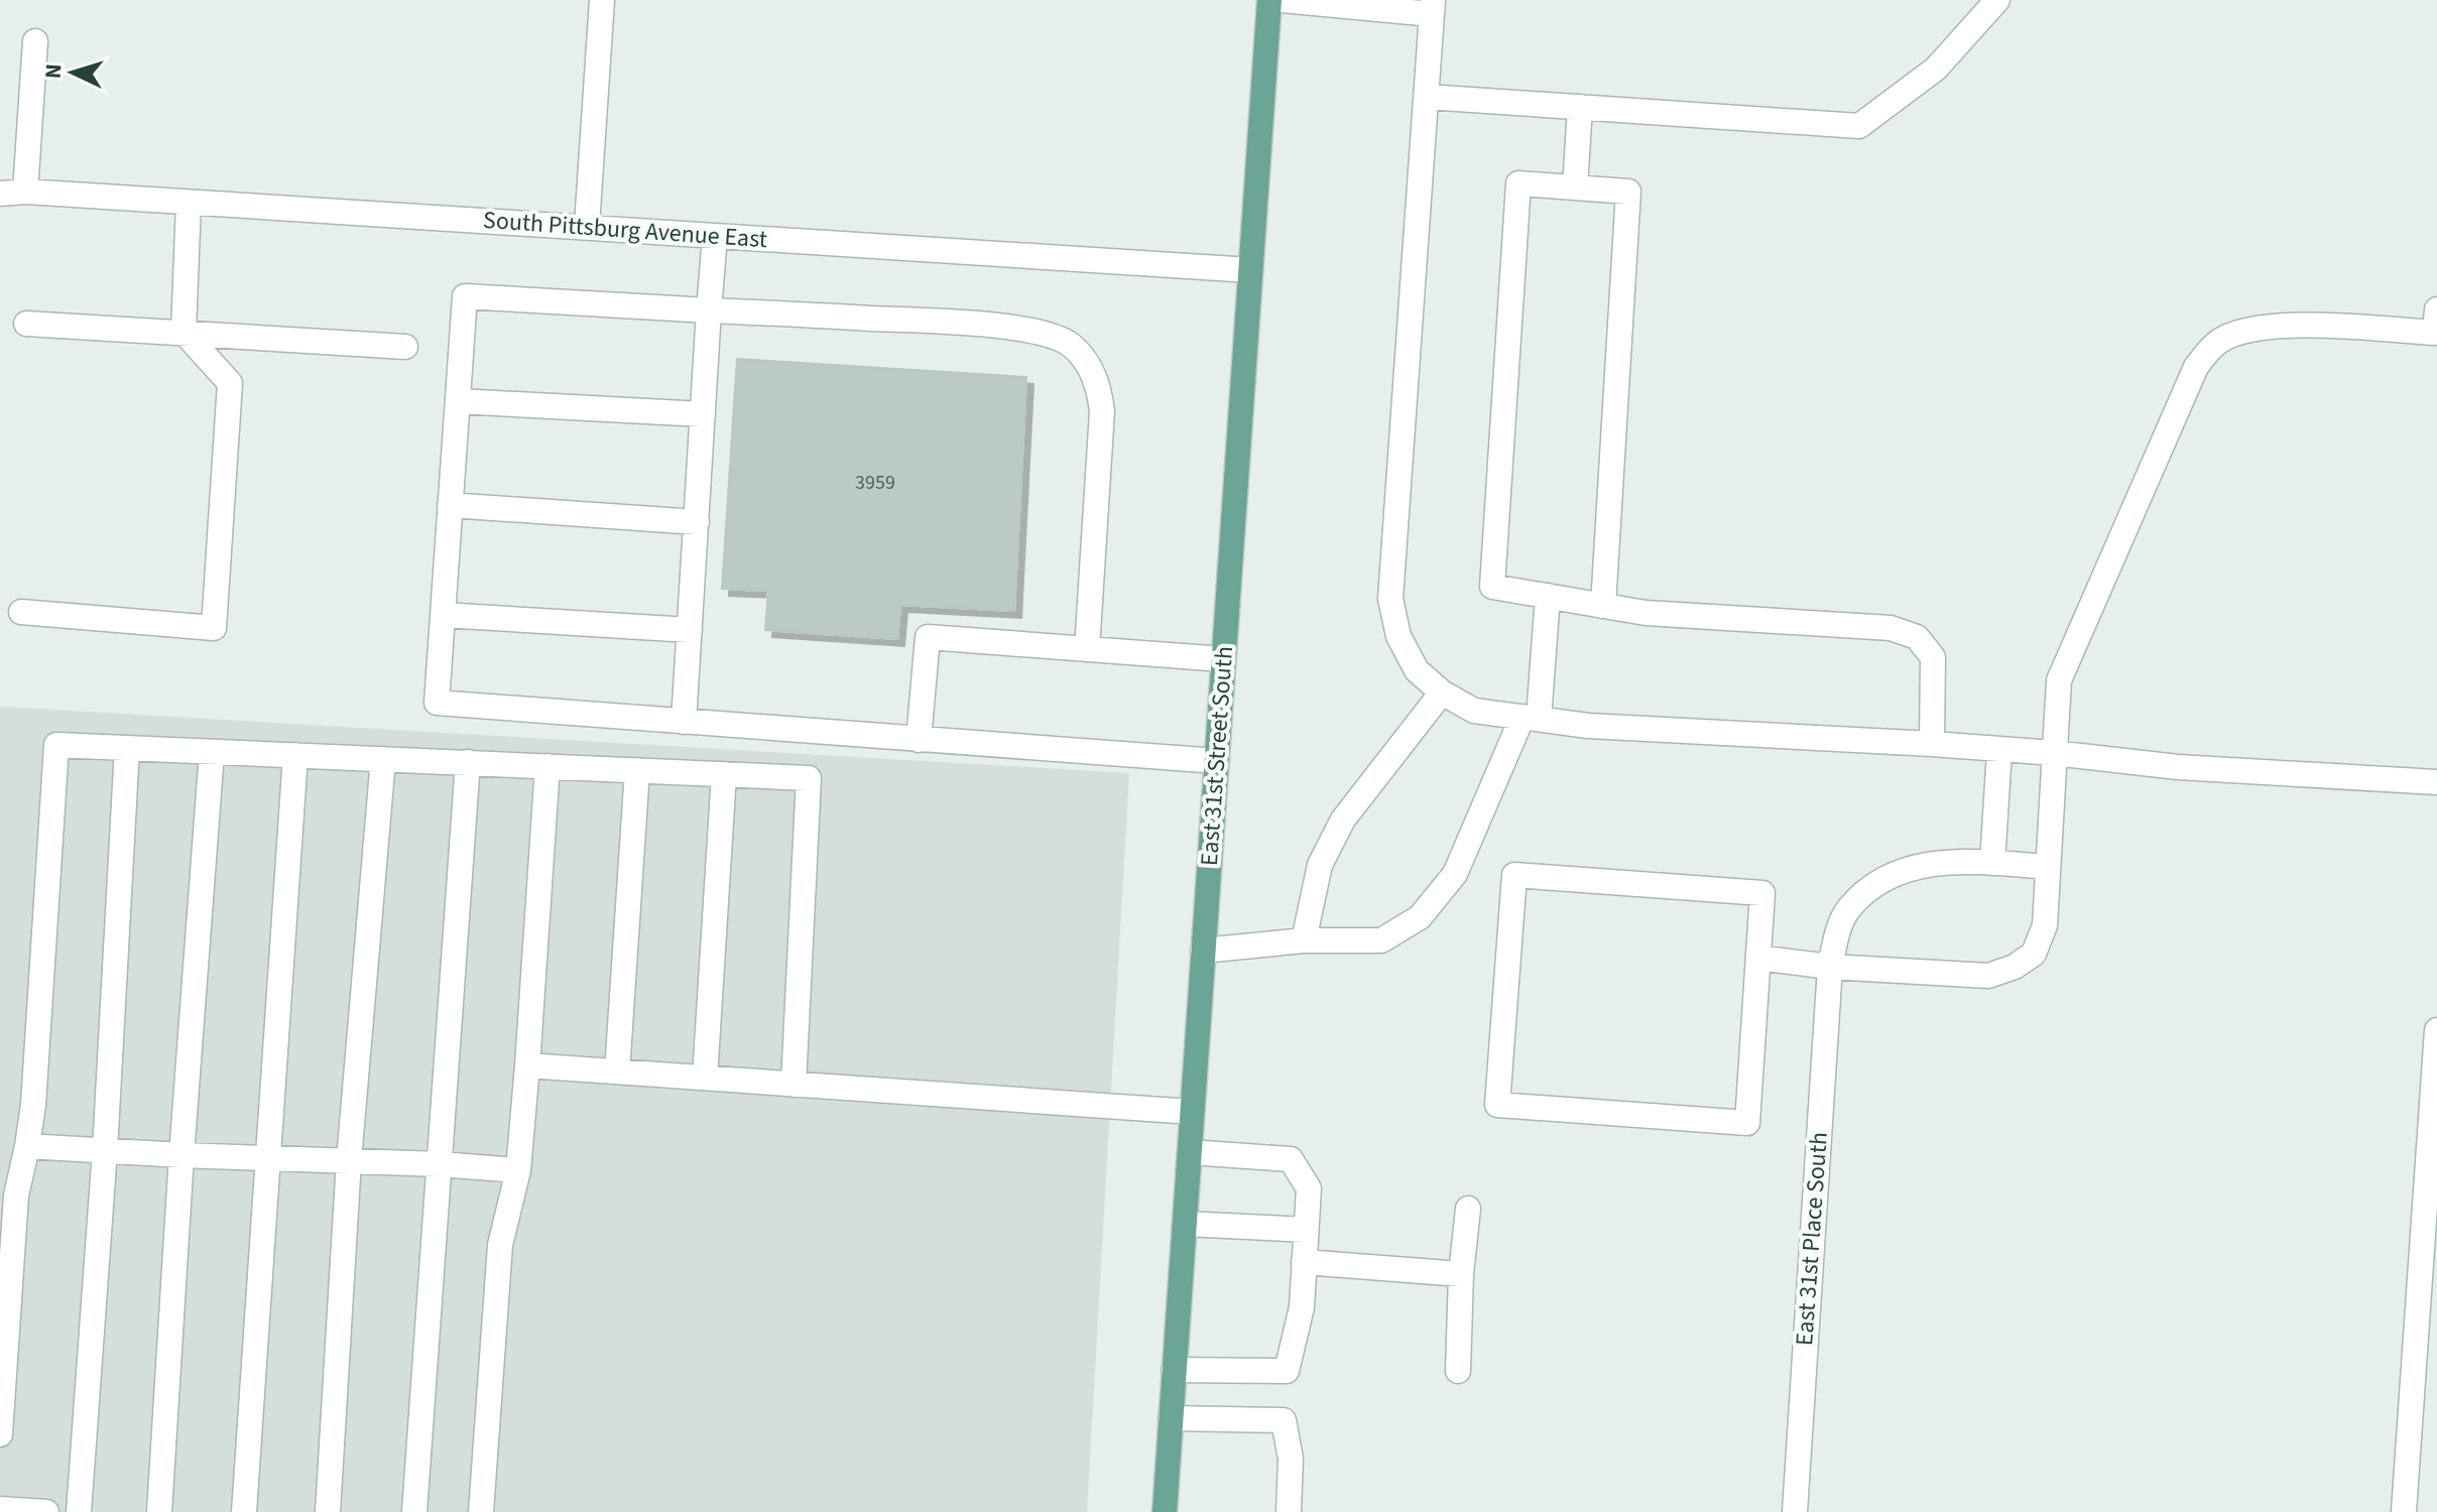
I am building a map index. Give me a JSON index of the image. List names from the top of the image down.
{
  "streets": {
    "main road": ["East 31st Street South"],
    "street": ["South Pittsburg Avenue East", "East 31st Place South"]
  },
  "crossings": [
    ["South Pittsburg Avenue East", "East 31st Street South"]
  ],
  "house_numbers": ["3959"],
  "north": "left"
}
